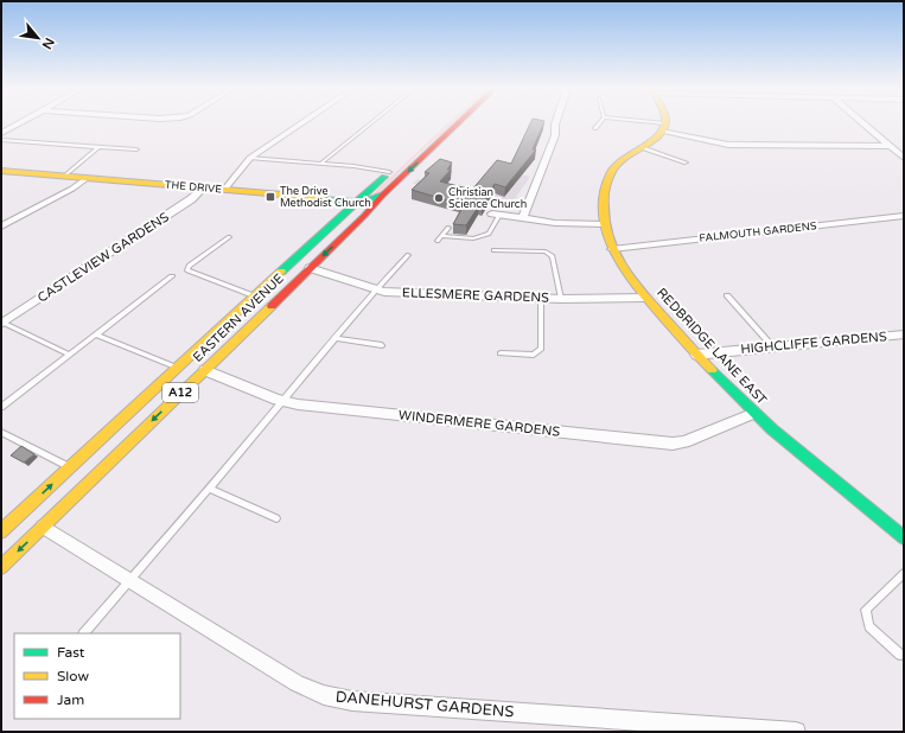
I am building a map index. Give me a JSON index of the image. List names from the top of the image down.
{
  "streets": {
    "main road": [
      "THE DRIVE",
      "EASTERN AVENUE",
      "REDBRIDGE LANE EAST",
      "A12"
    ],
    "street": [
      "FALMOUTH GARDENS",
      "CASTLEVIEW GARDENS",
      "ELLESMERE GARDENS",
      "HIGHCLIFFE GARDENS",
      "WINDERMERE GARDENS",
      "DANEHURST GARDENS"
    ]
  },
  "crossings": [
    ["THE DRIVE", "CASTLEVIEW GARDENS"],
    ["THE DRIVE", "EASTERN AVENUE"],
    ["FALMOUTH GARDENS", "REDBRIDGE LANE EAST"],
    ["ELLESMERE GARDENS", "EASTERN AVENUE"],
    ["ELLESMERE GARDENS", "REDBRIDGE LANE EAST"],
    ["EASTERN AVENUE", "WINDERMERE GARDENS"],
    ["EASTERN AVENUE", "DANEHURST GARDENS"],
    ["HIGHCLIFFE GARDENS", "REDBRIDGE LANE EAST"],
    ["REDBRIDGE LANE EAST", "WINDERMERE GARDENS"]
  ],
  "places": {
    "transit": ["The Drive Methodist Church"],
    "other": ["Christian Science Church"]
  },
  "legend": ["Fast", "Slow", "Jam"],
  "north": "bottom right"
}
